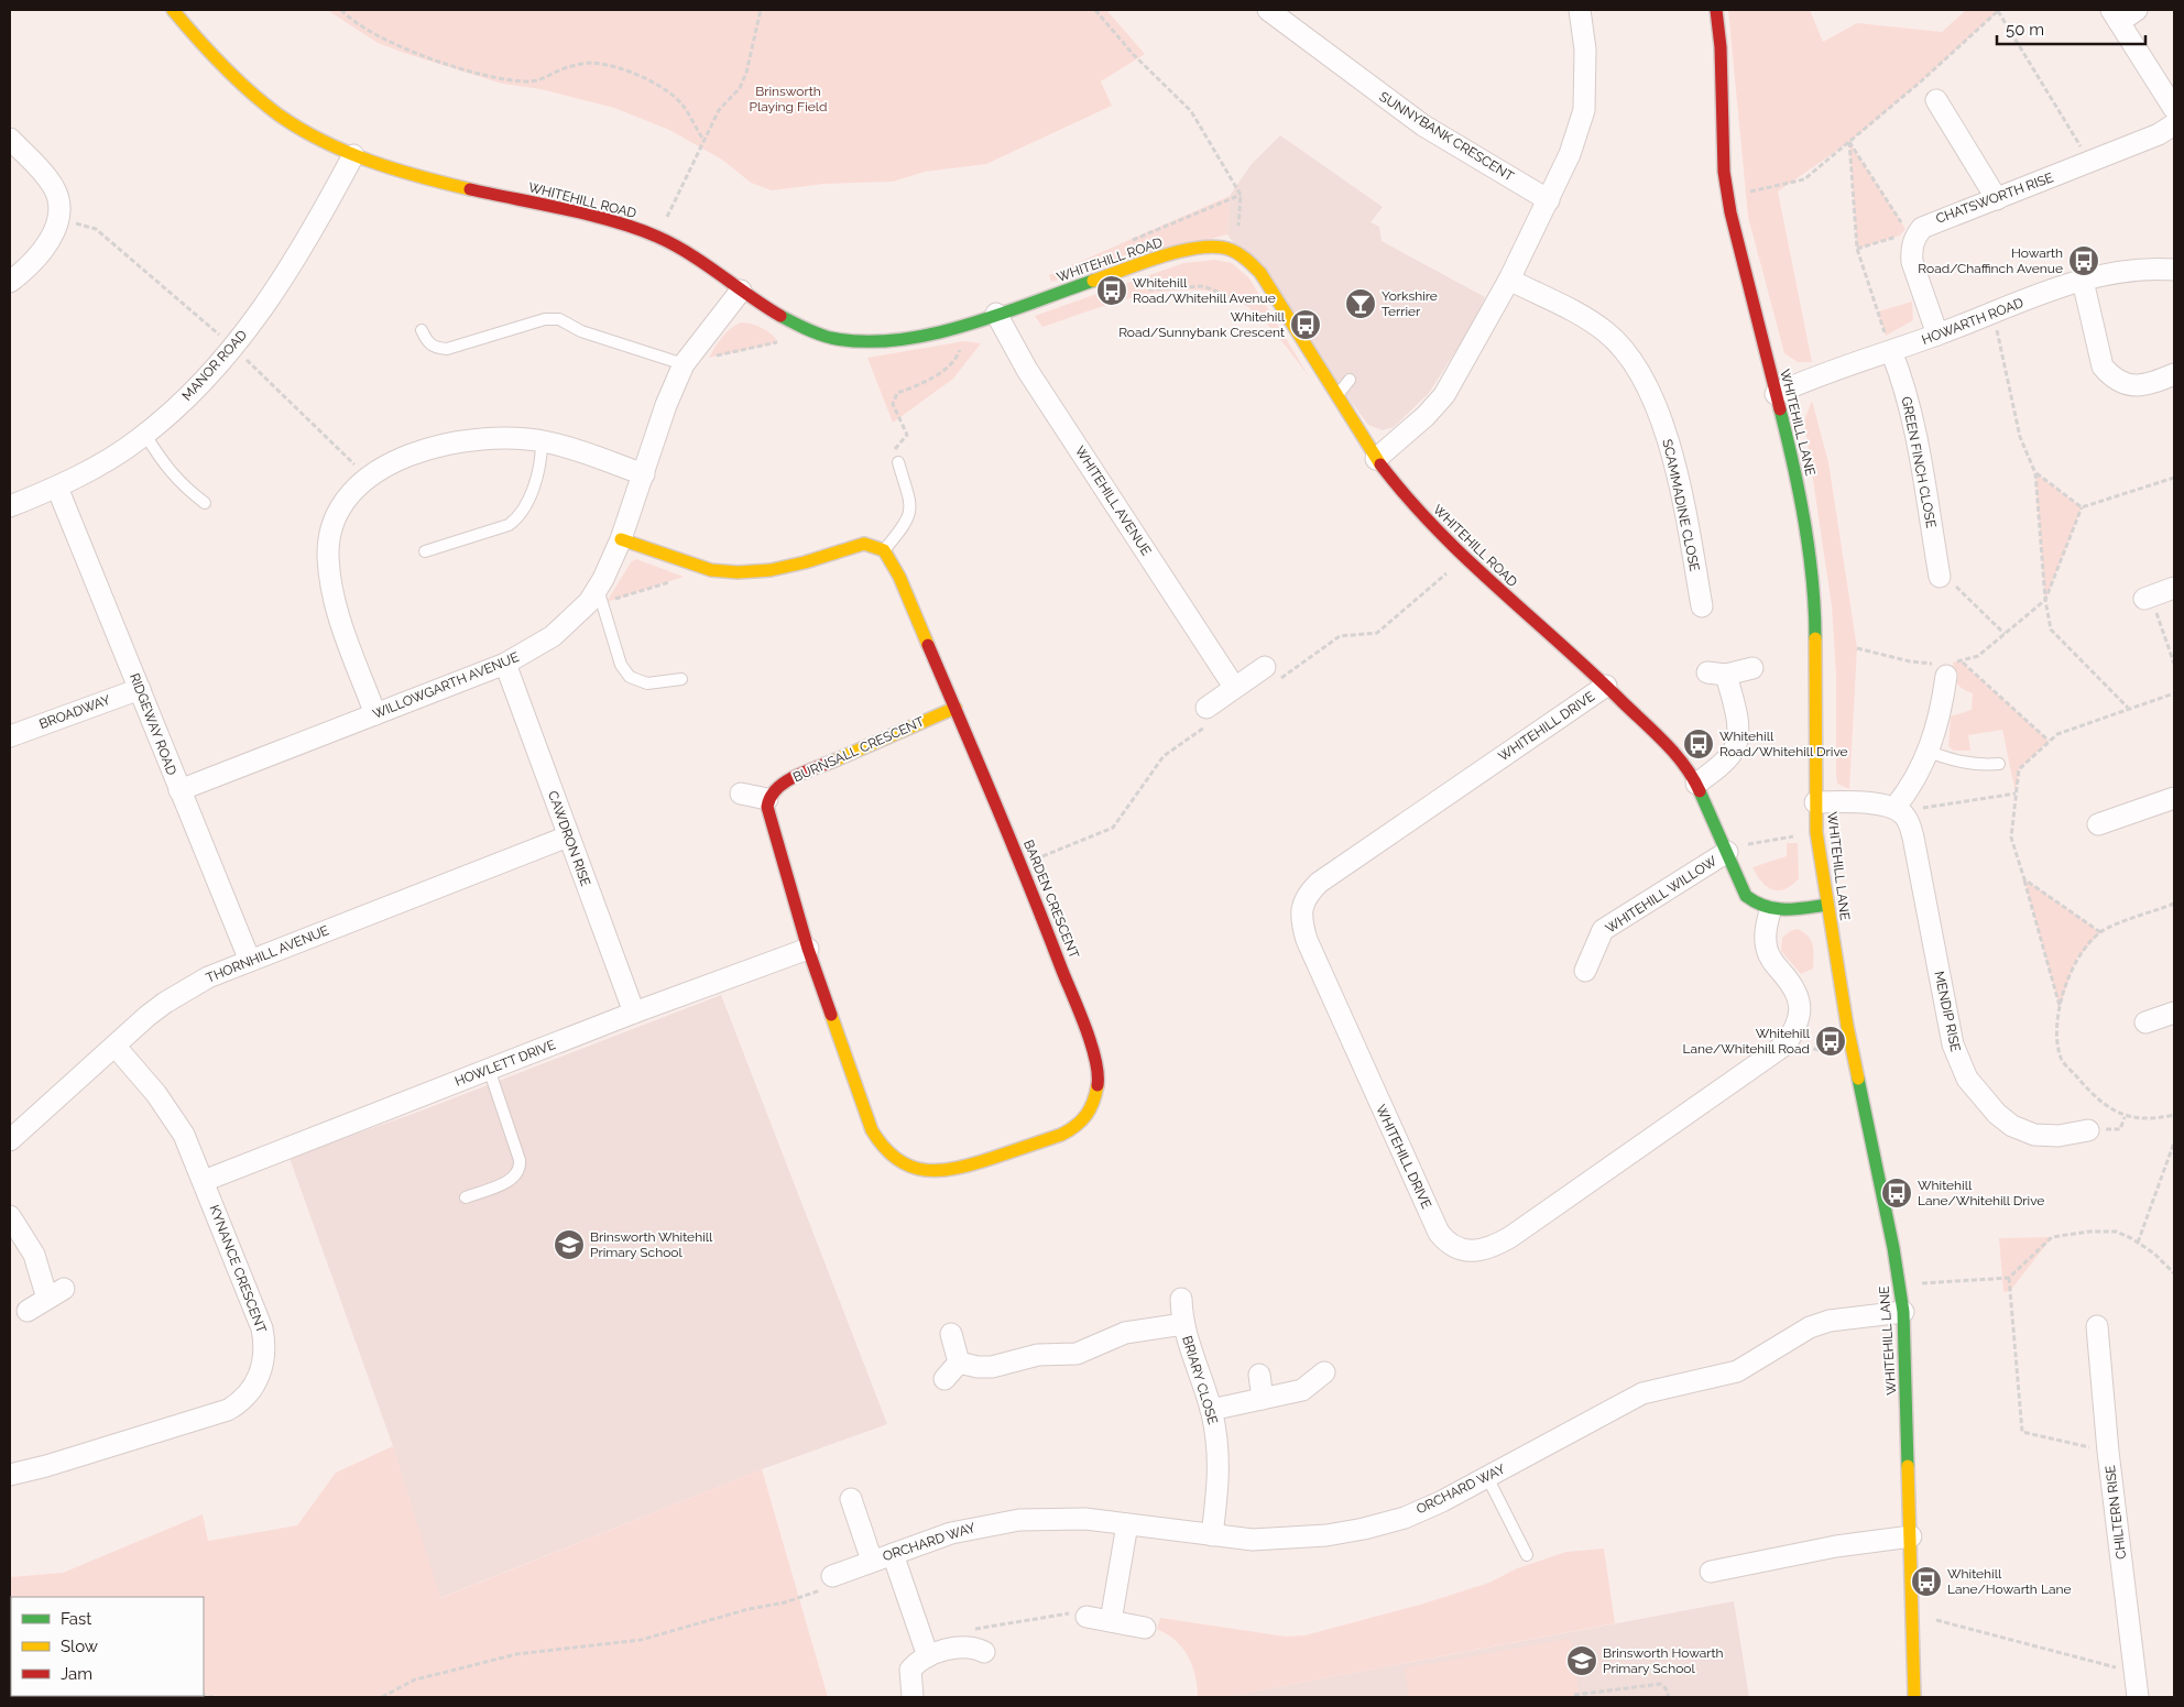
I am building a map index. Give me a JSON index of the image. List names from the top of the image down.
{
  "streets": {
    "street": [
      "SUNNYBANK CRESCENT",
      "CHATSWORTH RISE",
      "WHITEHILL ROAD",
      "HOWARTH ROAD",
      "MANOR ROAD",
      "WHITEHILL LANE",
      "GREEN FINCH CLOSE",
      "WHITEHILL AVENUE",
      "SCAMMADINE CLOSE",
      "WILLOWGARTH AVENUE",
      "BROADWAY",
      "RIDGEWAY ROAD",
      "WHITEHILL DRIVE",
      "BURNSALL CRESCENT",
      "CAWDRON RISE",
      "WHITEHILL WILLOW",
      "BARDEN CRESCENT",
      "THORNHILL AVENUE",
      "MENDIP RISE",
      "HOWLETT DRIVE",
      "KYNANCE CRESCENT",
      "BRIARY CLOSE",
      "ORCHARD WAY",
      "CHILTERN RISE"
    ]
  },
  "crossings": [
    ["WHITEHILL ROAD", "MANOR ROAD"],
    ["WHITEHILL ROAD", "WHITEHILL AVENUE"],
    ["WHITEHILL ROAD", "WILLOWGARTH AVENUE"],
    ["WHITEHILL ROAD", "WHITEHILL DRIVE"],
    ["WHITEHILL ROAD", "WHITEHILL WILLOW"],
    ["HOWARTH ROAD", "WHITEHILL LANE"],
    ["HOWARTH ROAD", "GREEN FINCH CLOSE"],
    ["MANOR ROAD", "RIDGEWAY ROAD"],
    ["WHITEHILL LANE", "ORCHARD WAY"],
    ["WILLOWGARTH AVENUE", "RIDGEWAY ROAD"],
    ["WILLOWGARTH AVENUE", "CAWDRON RISE"],
    ["BROADWAY", "RIDGEWAY ROAD"],
    ["RIDGEWAY ROAD", "THORNHILL AVENUE"],
    ["BURNSALL CRESCENT", "BARDEN CRESCENT"],
    ["CAWDRON RISE", "THORNHILL AVENUE"],
    ["CAWDRON RISE", "HOWLETT DRIVE"],
    ["BARDEN CRESCENT", "HOWLETT DRIVE"],
    ["THORNHILL AVENUE", "KYNANCE CRESCENT"],
    ["HOWLETT DRIVE", "KYNANCE CRESCENT"],
    ["BRIARY CLOSE", "ORCHARD WAY"]
  ],
  "parks": ["Brinsworth Playing Field"],
  "places": {
    "bus stop": [
      "Howarth Road/Chaffinch Avenue",
      "Whitehill Road/Whitehill Avenue",
      "Whitehill Road/Sunnybank Crescent",
      "Whitehill Road/Whitehill Drive",
      "Whitehill Lane/Whitehill Road",
      "Whitehill Lane/Whitehill Drive",
      "Whitehill Lane/Howarth Lane"
    ],
    "bar": ["Yorkshire Terrier"],
    "school or university": ["Brinsworth Whitehill Primary School", "Brinsworth Howarth Primary School"]
  },
  "legend": ["Fast", "Slow", "Jam"],
  "scale_bar": "50 m"
}
